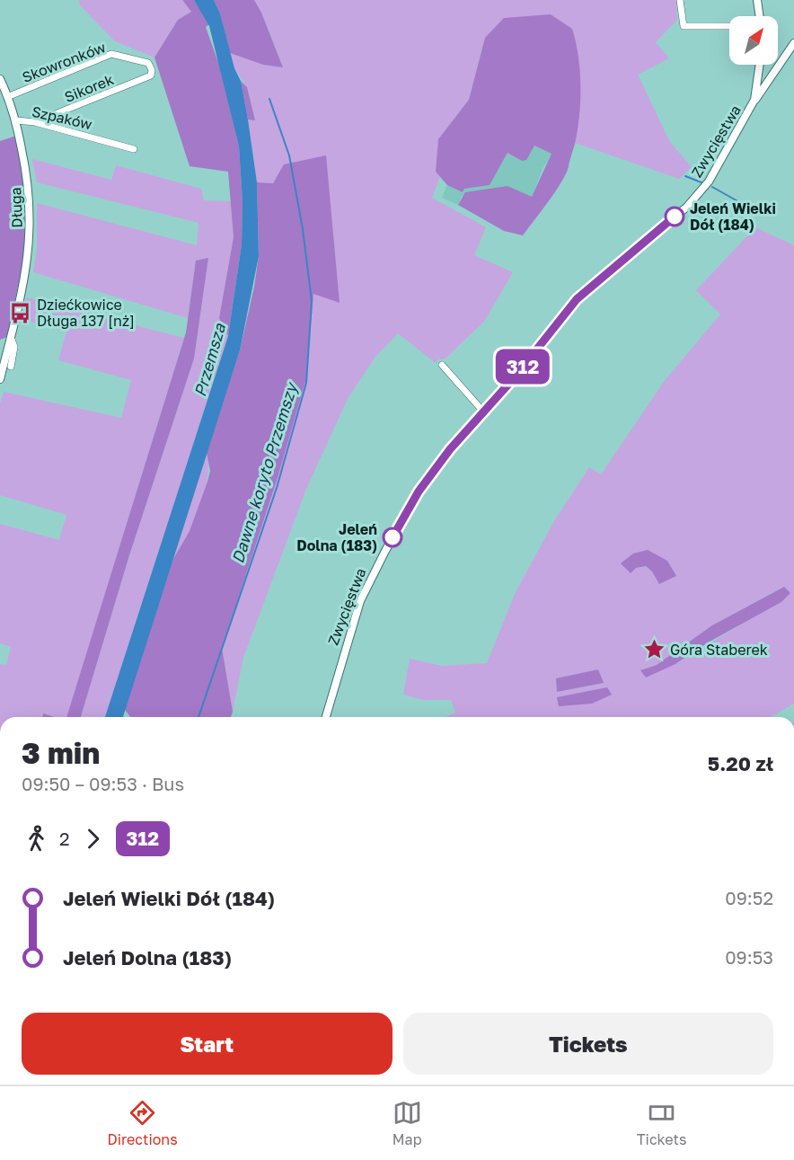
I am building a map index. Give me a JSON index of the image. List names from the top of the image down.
{
  "streets": {
    "street": [
      "Skowronków",
      "Sikorek",
      "Szpaków",
      "Zwycięstwa",
      "Długa"
    ]
  },
  "crossings": [
    ["Skowronków", "Sikorek"],
    ["Skowronków", "Długa"],
    ["Sikorek", "Szpaków"],
    ["Szpaków", "Długa"]
  ],
  "water": ["Przemsza", "Dawne koryto Przemszy"],
  "places": {
    "other": ["Jeleń Wielki Dół (184)", "Jeleń Dolna (183)"],
    "bus stop": ["Dziećkowice Długa 137 [nż]"],
    "place": ["Góra Staberek"]
  },
  "lines": ["bus line 312"],
  "north": "top right",
  "page": {
    "on_map": "312",
    "heading": ["3 min", "09:50 – 09:53 · Bus", "5.20 zł"],
    "legs": ["2", "312"],
    "list": [
      {
        "name": "Jeleń Wielki Dół (184)",
        "value": "09:52"
      },
      {
        "name": "Jeleń Dolna (183)",
        "value": "09:53"
      }
    ],
    "buttons": ["Start", "Tickets"],
    "tabs": ["Directions", "Map", "Tickets"]
  }
}
